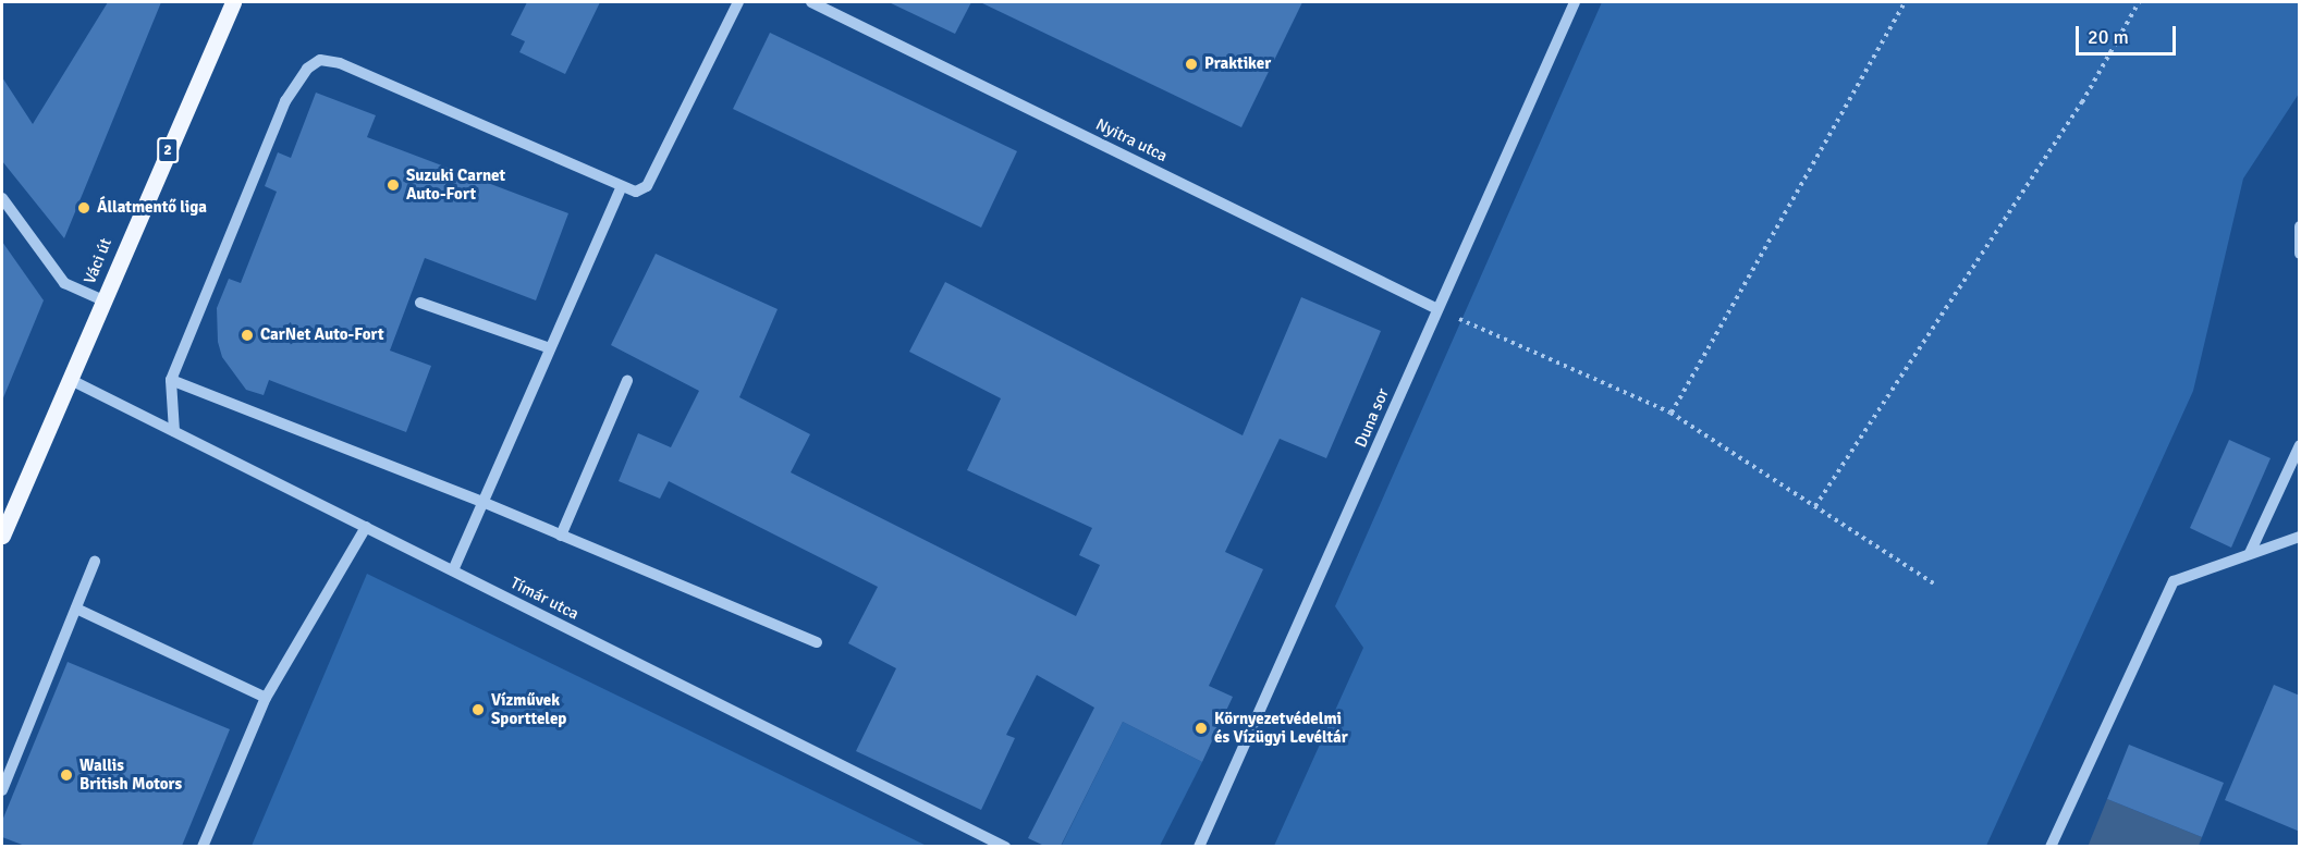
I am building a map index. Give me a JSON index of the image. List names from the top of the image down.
{
  "streets": {
    "main road": ["2", "Váci út"],
    "street": ["Nyitra utca", "Duna sor", "Tímár utca"]
  },
  "crossings": [
    ["Nyitra utca", "Duna sor"],
    ["Váci út", "Tímár utca"]
  ],
  "places": [
    "Praktiker",
    "Suzuki Carnet Auto-Fort",
    "Állatmentő liga",
    "CarNet Auto-Fort",
    "Vízművek Sporttelep",
    "Környezetvédelmi és Vízügyi Levéltár",
    "Wallis British Motors"
  ],
  "scale_bar": "20 m"
}
